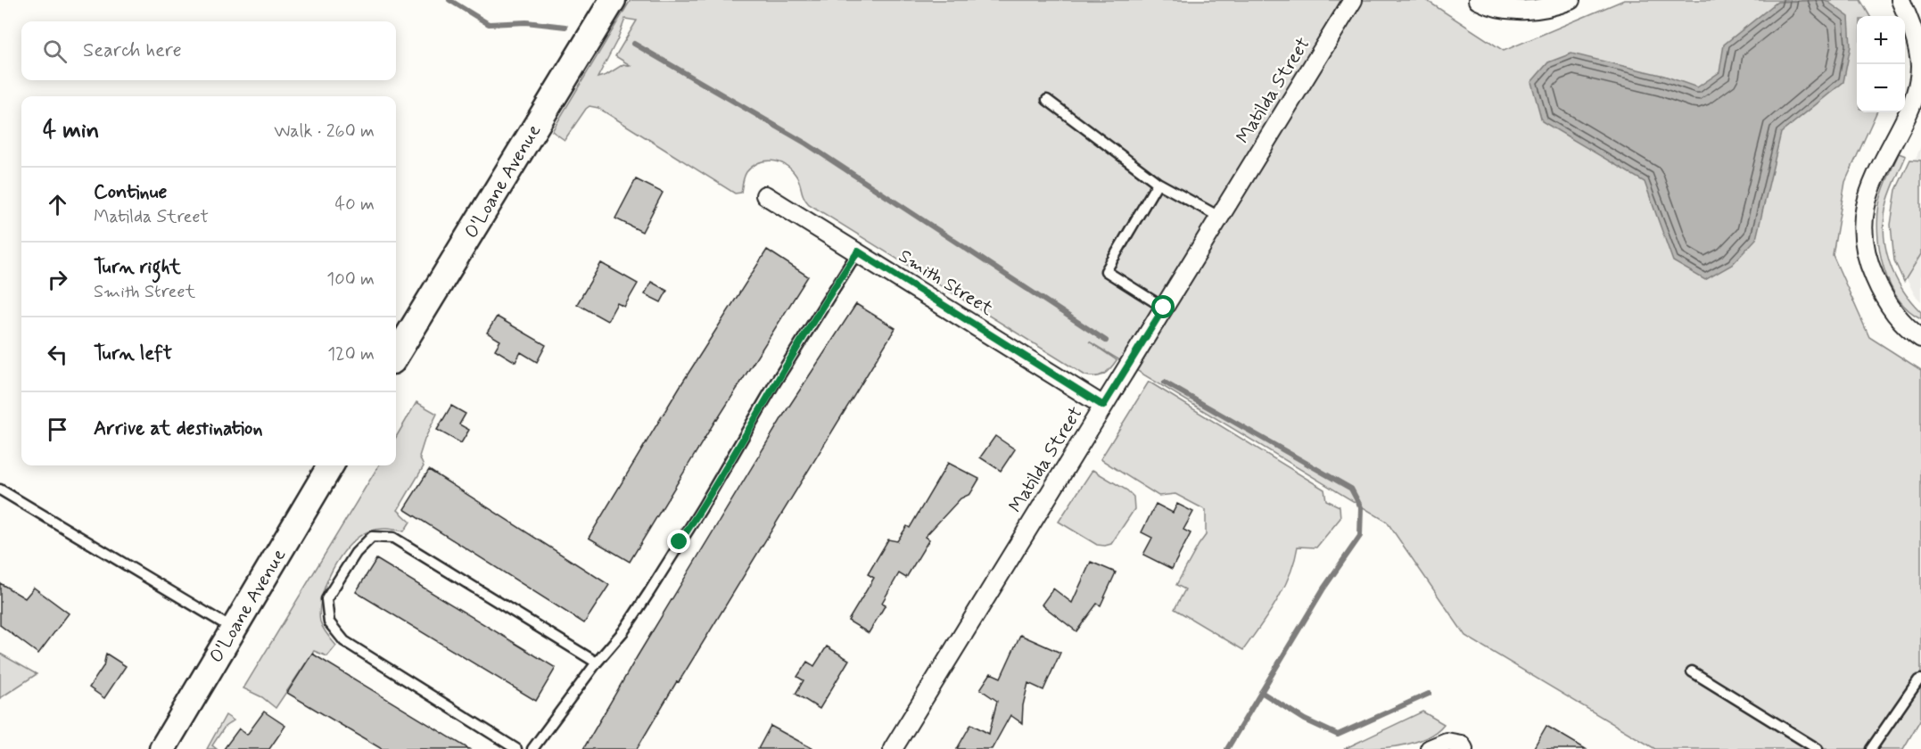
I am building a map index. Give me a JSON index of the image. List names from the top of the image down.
{
  "streets": {
    "main road": ["O'Loane Avenue"],
    "street": ["Matilda Street", "Smith Street"]
  },
  "crossings": [
    ["Matilda Street", "Smith Street"]
  ],
  "page": {
    "map_buttons": ["+", "−"],
    "search": "Search here",
    "heading": ["4 min", "Walk · 260 m"],
    "list": [
      ["Continue", "Matilda Street", "40 m"],
      ["Turn right", "Smith Street", "100 m"],
      ["Turn left", "120 m"],
      "Arrive at destination"
    ]
  }
}
